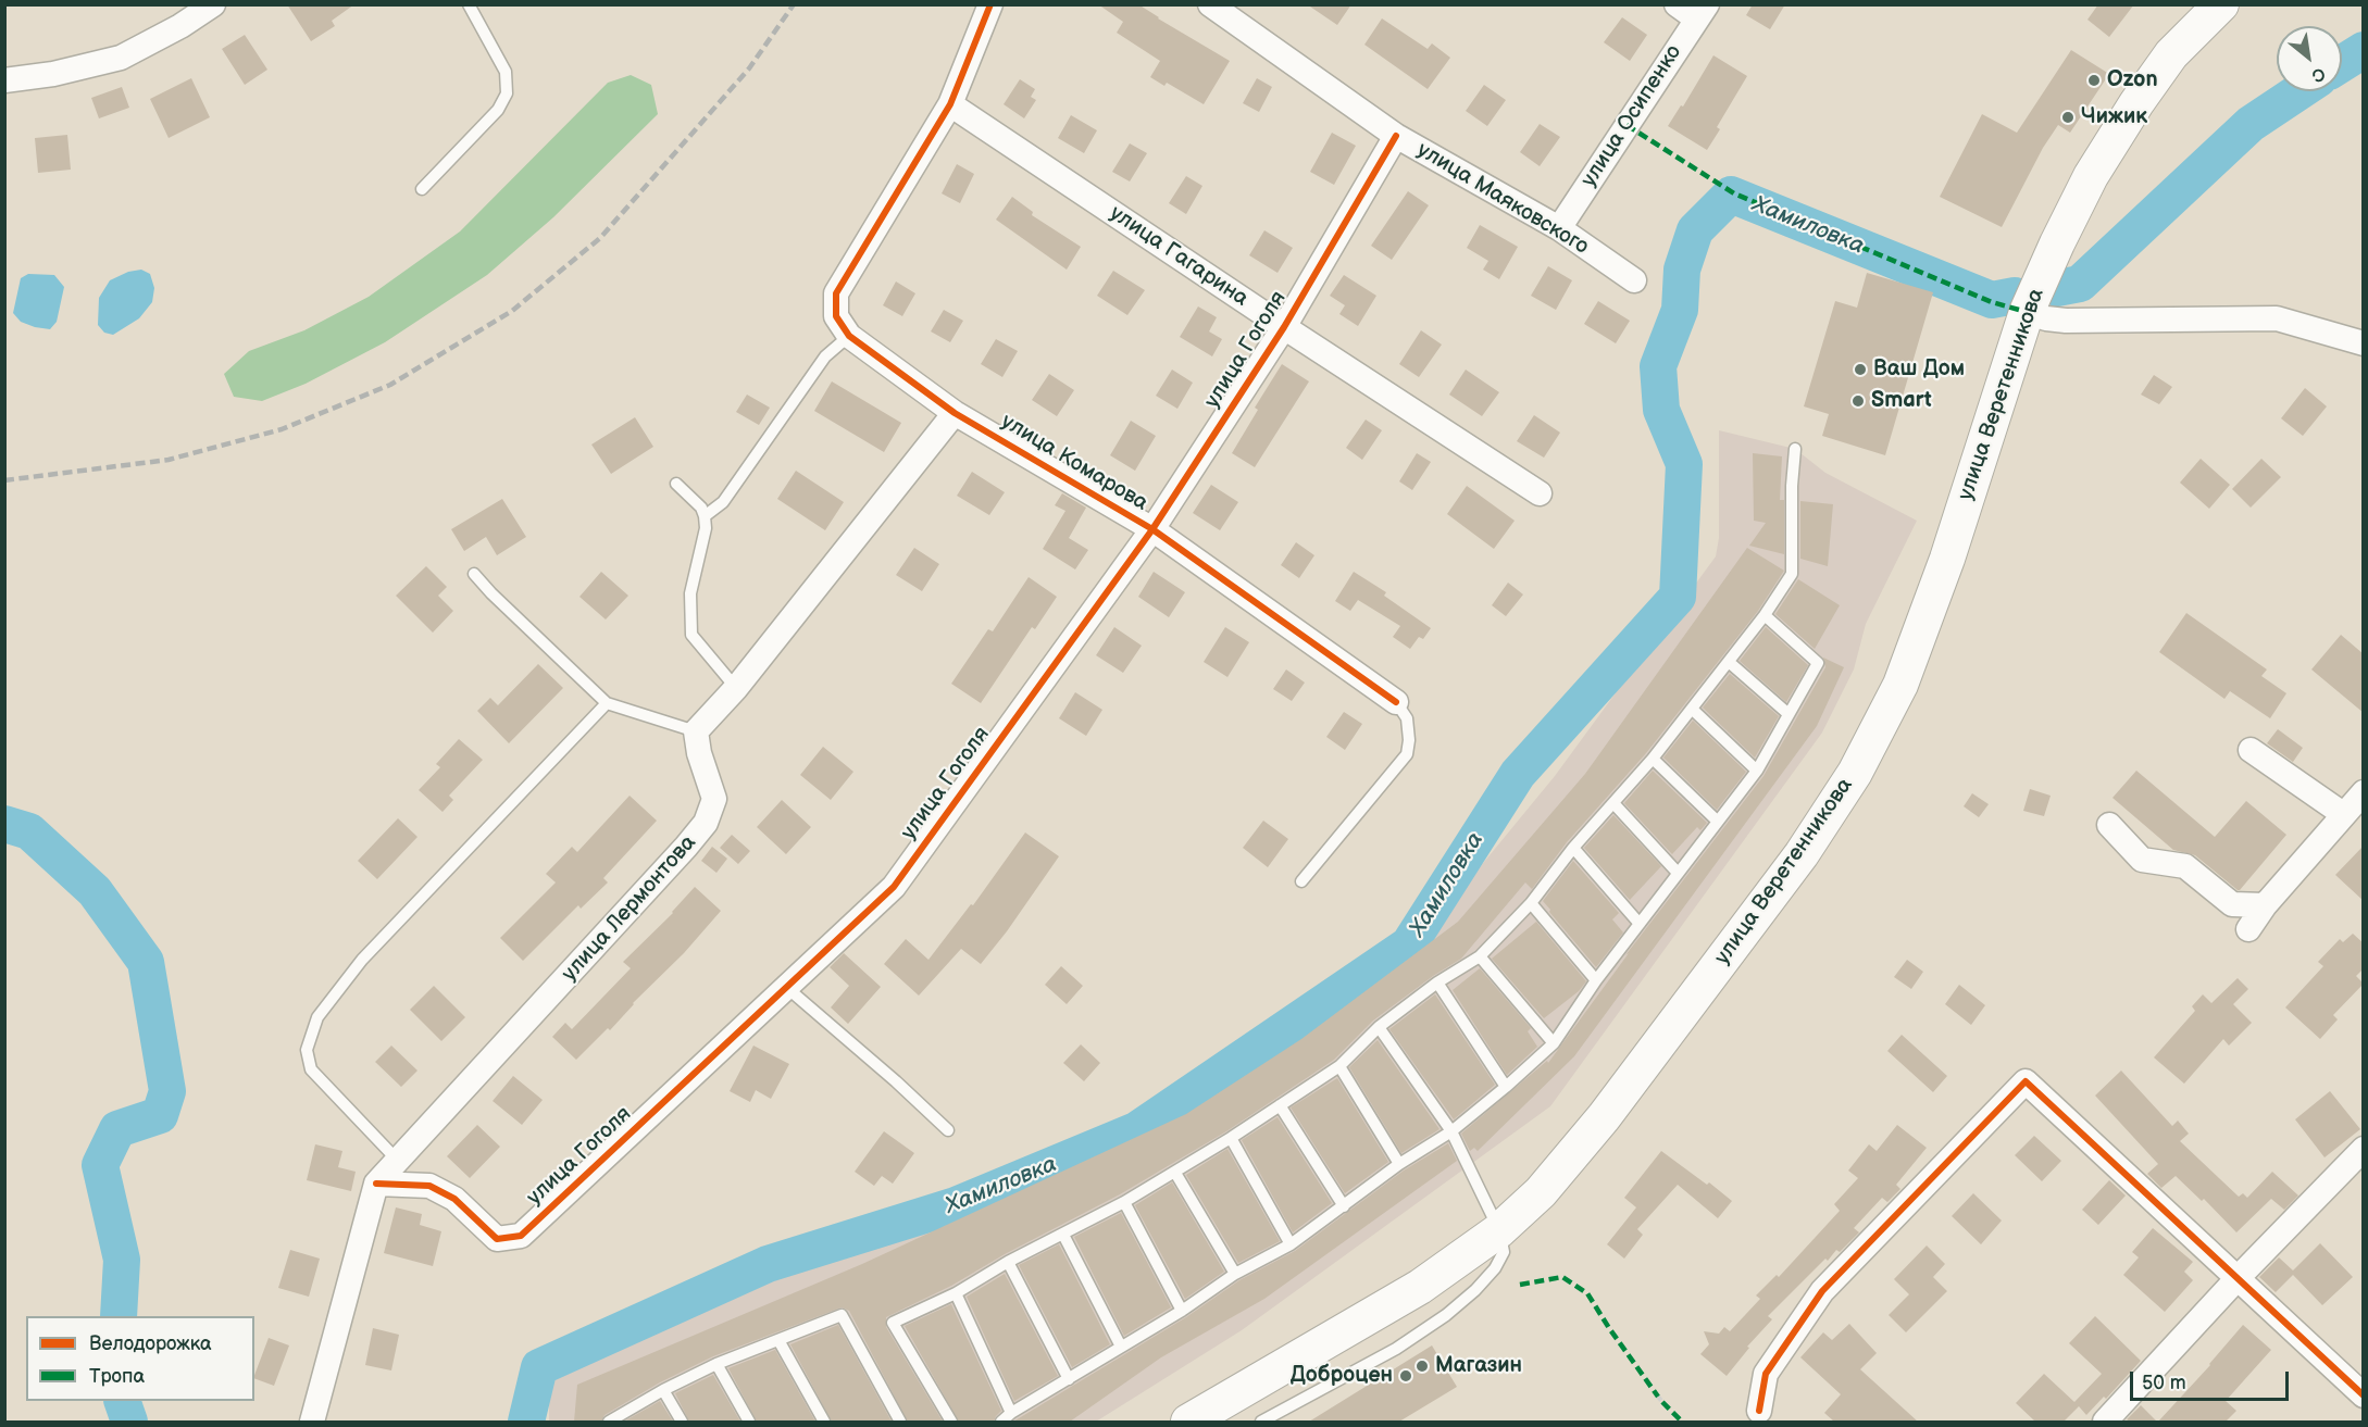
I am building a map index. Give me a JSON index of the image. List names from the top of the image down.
{
  "streets": {
    "main road": ["улица Веретенникова"],
    "street": [
      "улица Осипенко",
      "улица Маяковского",
      "улица Гагарина",
      "улица Гоголя",
      "улица Комарова",
      "улица Лермонтова"
    ]
  },
  "crossings": [
    ["улица Осипенко", "улица Маяковского"],
    ["улица Маяковского", "улица Гоголя"],
    ["улица Гагарина", "улица Гоголя"],
    ["улица Гоголя", "улица Комарова"],
    ["улица Гоголя", "улица Лермонтова"]
  ],
  "water": ["Хамиловка"],
  "places": [
    "Ozon",
    "Чижик",
    "Ваш Дом",
    "Smart",
    "Магазин",
    "Доброцен"
  ],
  "legend": ["Велодорожка", "Тропа"],
  "scale_bar": "50 m",
  "north": "bottom right"
}
